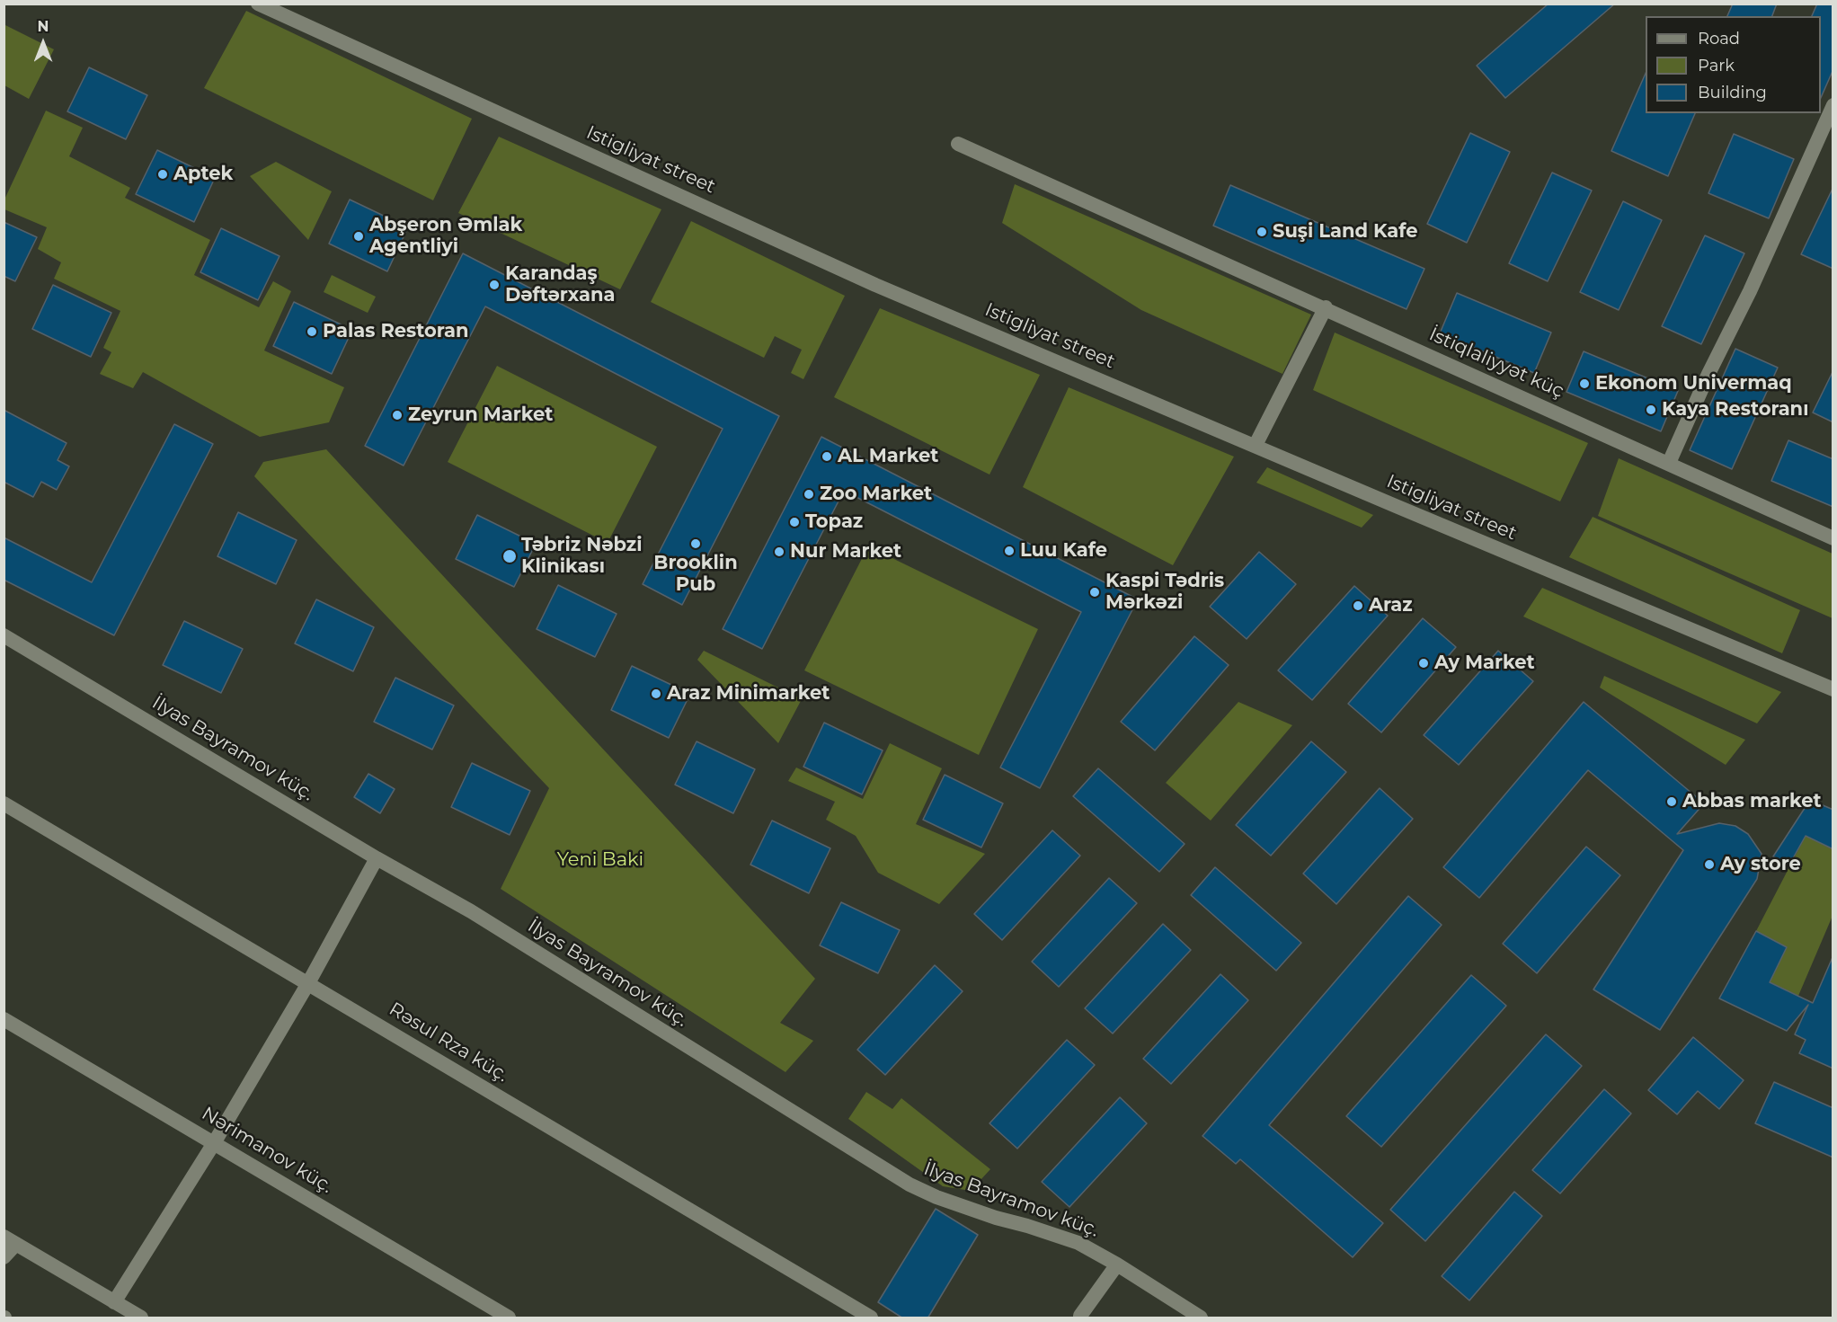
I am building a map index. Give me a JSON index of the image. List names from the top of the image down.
{
  "streets": {
    "street": [
      "Istigliyat street",
      "İstiqlaliyyət küç",
      "İlyas Bayramov küç.",
      "Rəsul Rza küç.",
      "Nərimanov küç."
    ]
  },
  "parks": ["Yeni Baki"],
  "places": [
    "Aptek",
    "Suşi Land Kafe",
    "Abşeron Əmlak Agentliyi",
    "Karandaş Dəftərxana",
    "Palas Restoran",
    "Ekonom Univermaq",
    "Kaya Restoranı",
    "Zeyrun Market",
    "AL Market",
    "Zoo Market",
    "Topaz",
    "Brooklin Pub",
    "Luu Kafe",
    "Nur Market",
    "Təbriz Nəbzi Klinikası",
    "Kaspi Tədris Mərkəzi",
    "Araz",
    "Ay Market",
    "Araz Minimarket",
    "Abbas market",
    "Ay store"
  ],
  "legend": ["Road", "Park", "Building"],
  "north": "top"
}
